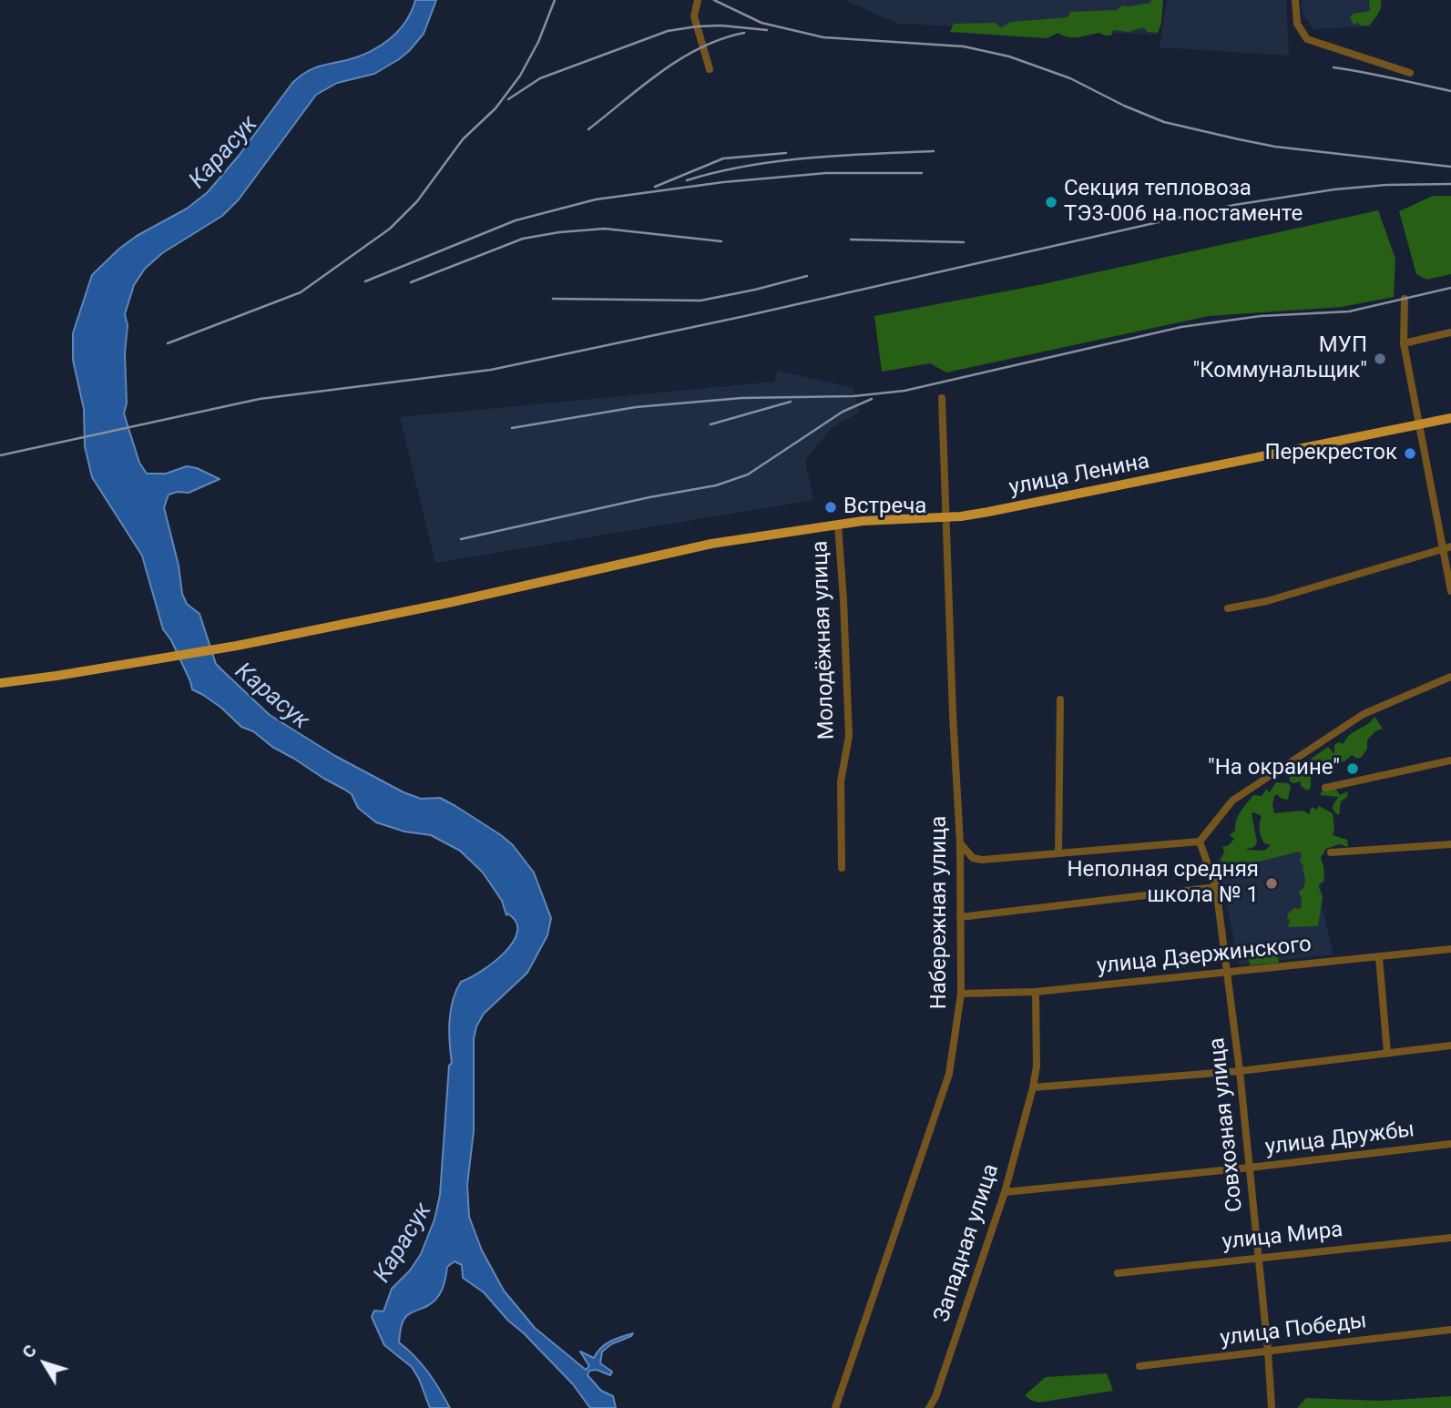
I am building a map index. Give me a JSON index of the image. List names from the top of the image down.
{
  "streets": {
    "main road": ["улица Ленина"],
    "street": [
      "Молодёжная улица",
      "Набережная улица",
      "улица Дзержинского",
      "Совхозная улица",
      "улица Дружбы",
      "улица Мира",
      "Западная улица",
      "улица Победы"
    ]
  },
  "crossings": [
    ["улица Ленина", "Молодёжная улица"],
    ["улица Ленина", "Набережная улица"],
    ["Набережная улица", "улица Дзержинского"],
    ["улица Дзержинского", "Совхозная улица"],
    ["улица Дзержинского", "Западная улица"],
    ["Совхозная улица", "улица Дружбы"],
    ["Совхозная улица", "улица Мира"],
    ["Совхозная улица", "улица Победы"],
    ["улица Дружбы", "Западная улица"]
  ],
  "water": ["Карасук"],
  "places": [
    "Секция тепловоза ТЭ3-006 на постаменте",
    "МУП \"Коммунальщик\"",
    "Перекресток",
    "Встреча",
    "\"На окраине\"",
    "Неполная средняя школа № 1"
  ],
  "north": "top left"
}
